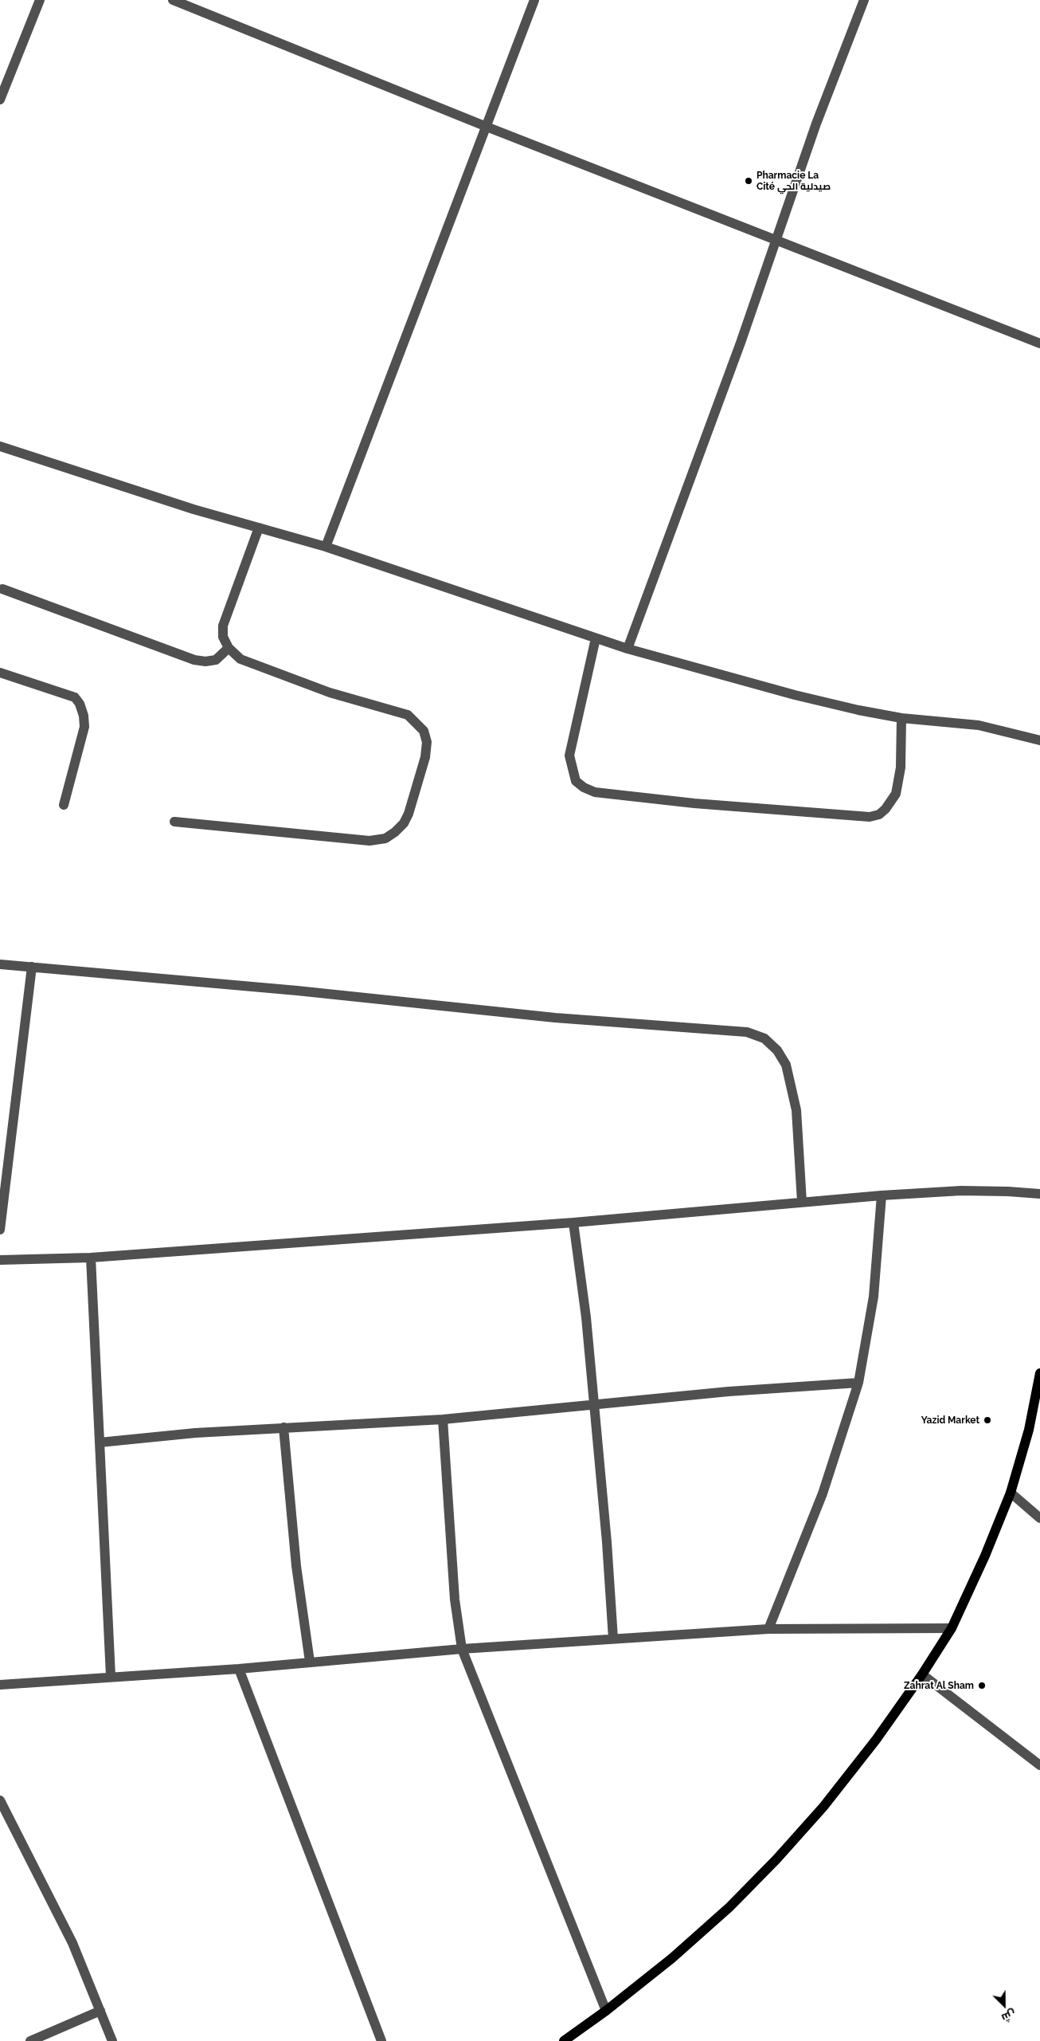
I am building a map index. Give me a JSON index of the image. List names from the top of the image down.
{
  "places": ["Pharmacie La Cité صيدلية الحي", "Yazid Market", "Zahrat Al Sham"],
  "north": "bottom right"
}
